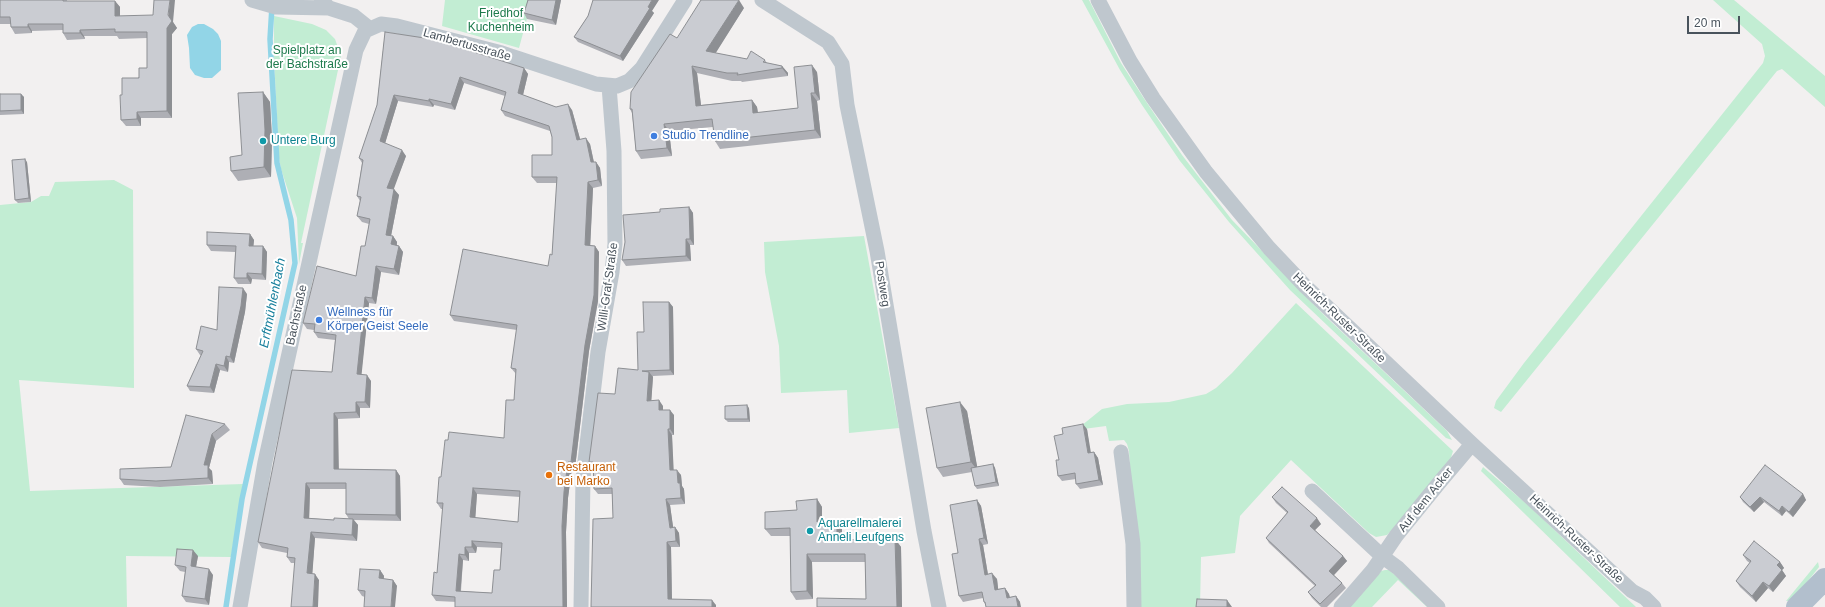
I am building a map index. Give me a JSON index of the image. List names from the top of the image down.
{
  "streets": {
    "street": [
      "Lambertusstraße",
      "Postweg",
      "Willi-Graf-Straße",
      "Bachstraße",
      "Heinrich-Ruster-Straße",
      "Auf dem Acker"
    ]
  },
  "crossings": [
    ["Lambertusstraße", "Willi-Graf-Straße"],
    ["Lambertusstraße", "Bachstraße"],
    ["Heinrich-Ruster-Straße", "Auf dem Acker"]
  ],
  "water": ["Erftmühlenbach"],
  "parks": ["Friedhof Kuchenheim", "Spielplatz an der Bachstraße"],
  "places": [
    "Studio Trendline",
    "Untere Burg",
    "Wellness für Körper Geist Seele",
    "Restaurant bei Marko",
    "Aquarellmalerei Anneli Leufgens"
  ],
  "scale_bar": "20 m"
}
